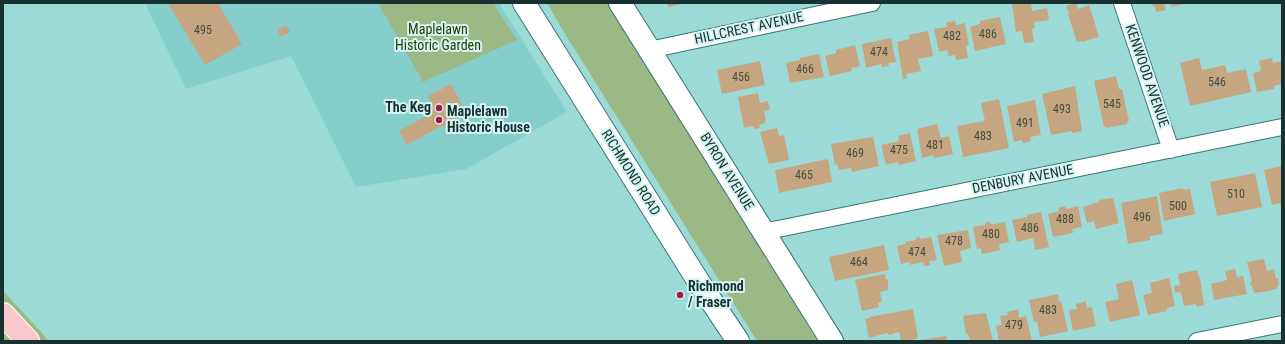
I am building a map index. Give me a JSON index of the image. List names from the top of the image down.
{
  "streets": {
    "street": [
      "HILLCREST AVENUE",
      "KENWOOD AVENUE",
      "BYRON AVENUE",
      "RICHMOND ROAD",
      "DENBURY AVENUE"
    ]
  },
  "crossings": [
    ["HILLCREST AVENUE", "BYRON AVENUE"],
    ["KENWOOD AVENUE", "DENBURY AVENUE"],
    ["BYRON AVENUE", "DENBURY AVENUE"]
  ],
  "parks": ["Maplelawn Historic Garden"],
  "places": ["The Keg", "Maplelawn Historic House", "Richmond / Fraser"],
  "house_numbers": [
    "495",
    "486",
    "482",
    "474",
    "466",
    "456",
    "546",
    "545",
    "493",
    "491",
    "483",
    "481",
    "475",
    "469",
    "465",
    "510",
    "500",
    "496",
    "488",
    "486",
    "480",
    "478",
    "474",
    "464",
    "483",
    "479"
  ]
}
